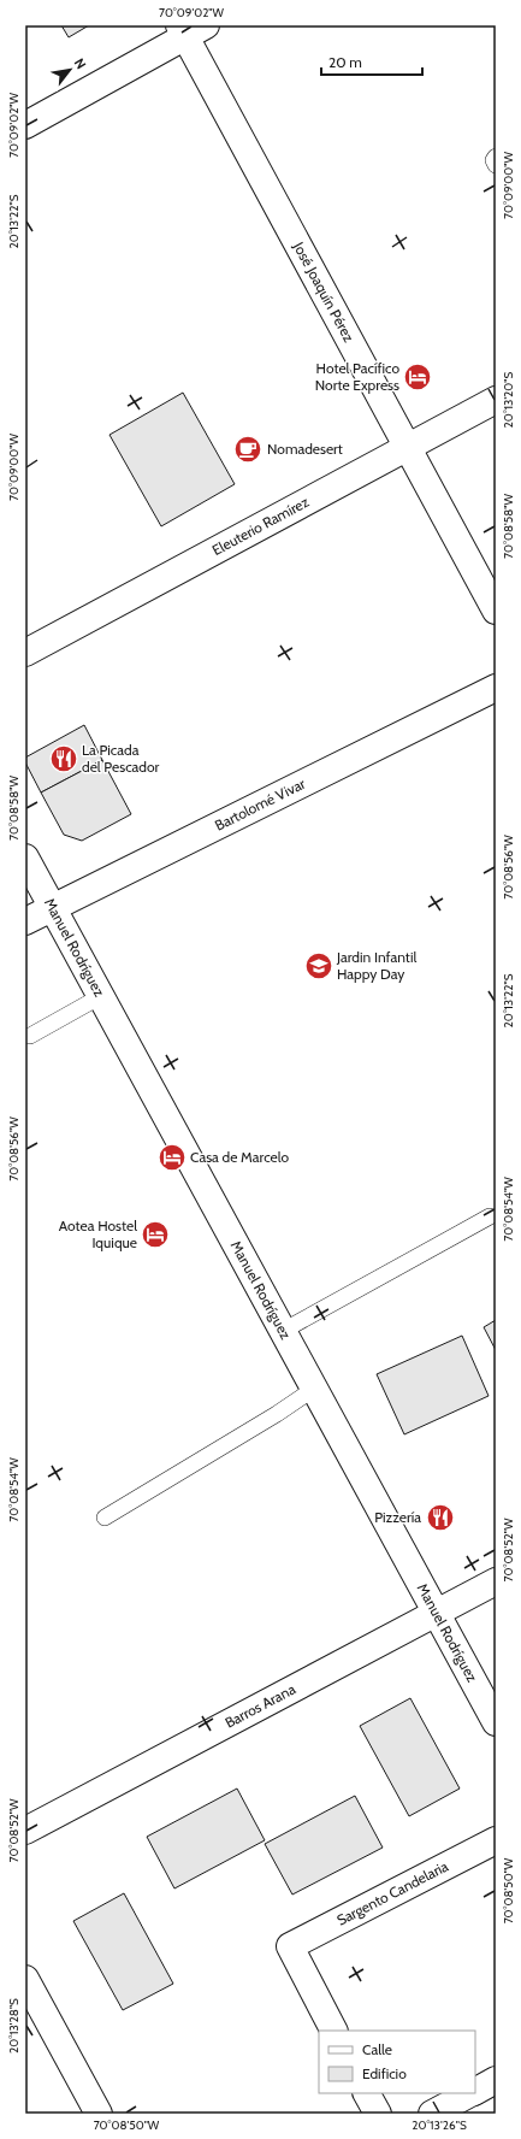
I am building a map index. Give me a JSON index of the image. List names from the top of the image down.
{
  "streets": {
    "street": [
      "José Joaquín Pérez",
      "Eleuterio Ramírez",
      "Bartolomé Vivar",
      "Manuel Rodríguez",
      "Barros Arana",
      "Sargento Candelaria"
    ]
  },
  "crossings": [
    ["José Joaquín Pérez", "Eleuterio Ramírez"],
    ["Bartolomé Vivar", "Manuel Rodríguez"],
    ["Manuel Rodríguez", "Barros Arana"]
  ],
  "places": {
    "hotel": ["Hotel Pacífico Norte Express", "Casa de Marcelo", "Aotea Hostel Iquique"],
    "cafe": ["Nomadesert"],
    "restaurant": ["La Picada del Pescador", "Pizzería"],
    "school or university": ["Jardin Infantil Happy Day"]
  },
  "legend": ["Calle", "Edificio"],
  "scale_bar": "20 m",
  "north": "top right",
  "coordinates": [
    "70°09'02\"W",
    "70°09'00\"W",
    "20°13'22\"S",
    "20°13'20\"S",
    "70°08'58\"W",
    "70°08'56\"W",
    "70°08'54\"W",
    "70°08'52\"W",
    "70°08'50\"W",
    "20°13'28\"S",
    "20°13'26\"S"
  ]
}
